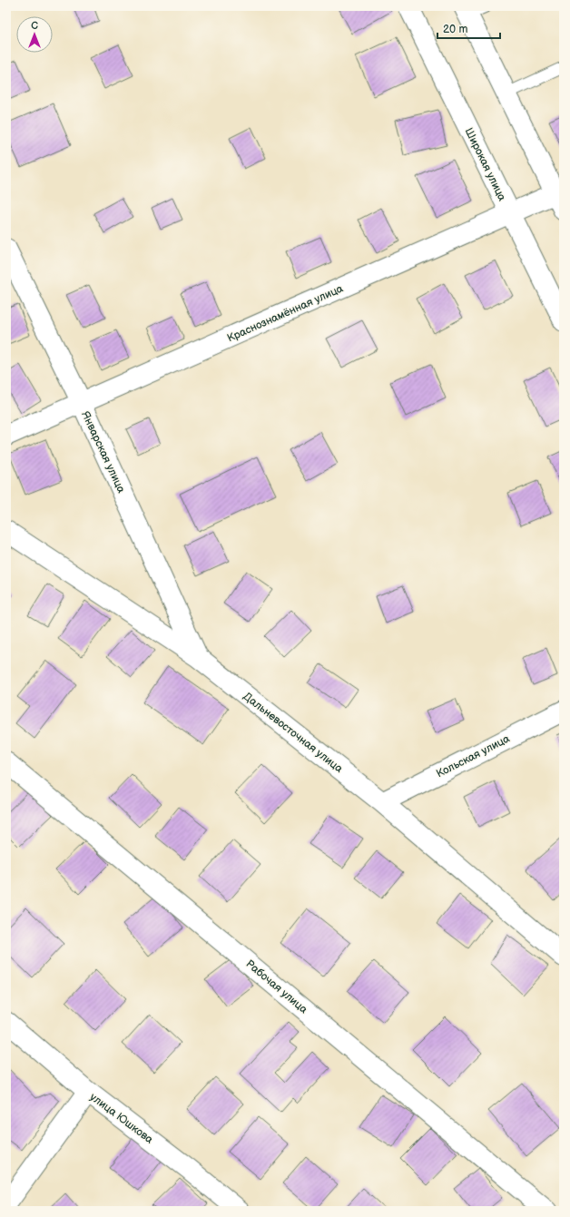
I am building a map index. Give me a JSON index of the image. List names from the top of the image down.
{
  "streets": {
    "street": [
      "Широкая улица",
      "Краснознамённая улица",
      "Январская улица",
      "Дальневосточная улица",
      "Кольская улица",
      "Рабочая улица",
      "улица Юшкова"
    ]
  },
  "crossings": [
    ["Широкая улица", "Краснознамённая улица"],
    ["Краснознамённая улица", "Январская улица"],
    ["Январская улица", "Дальневосточная улица"],
    ["Дальневосточная улица", "Кольская улица"]
  ],
  "scale_bar": "20 m",
  "north": "top"
}
